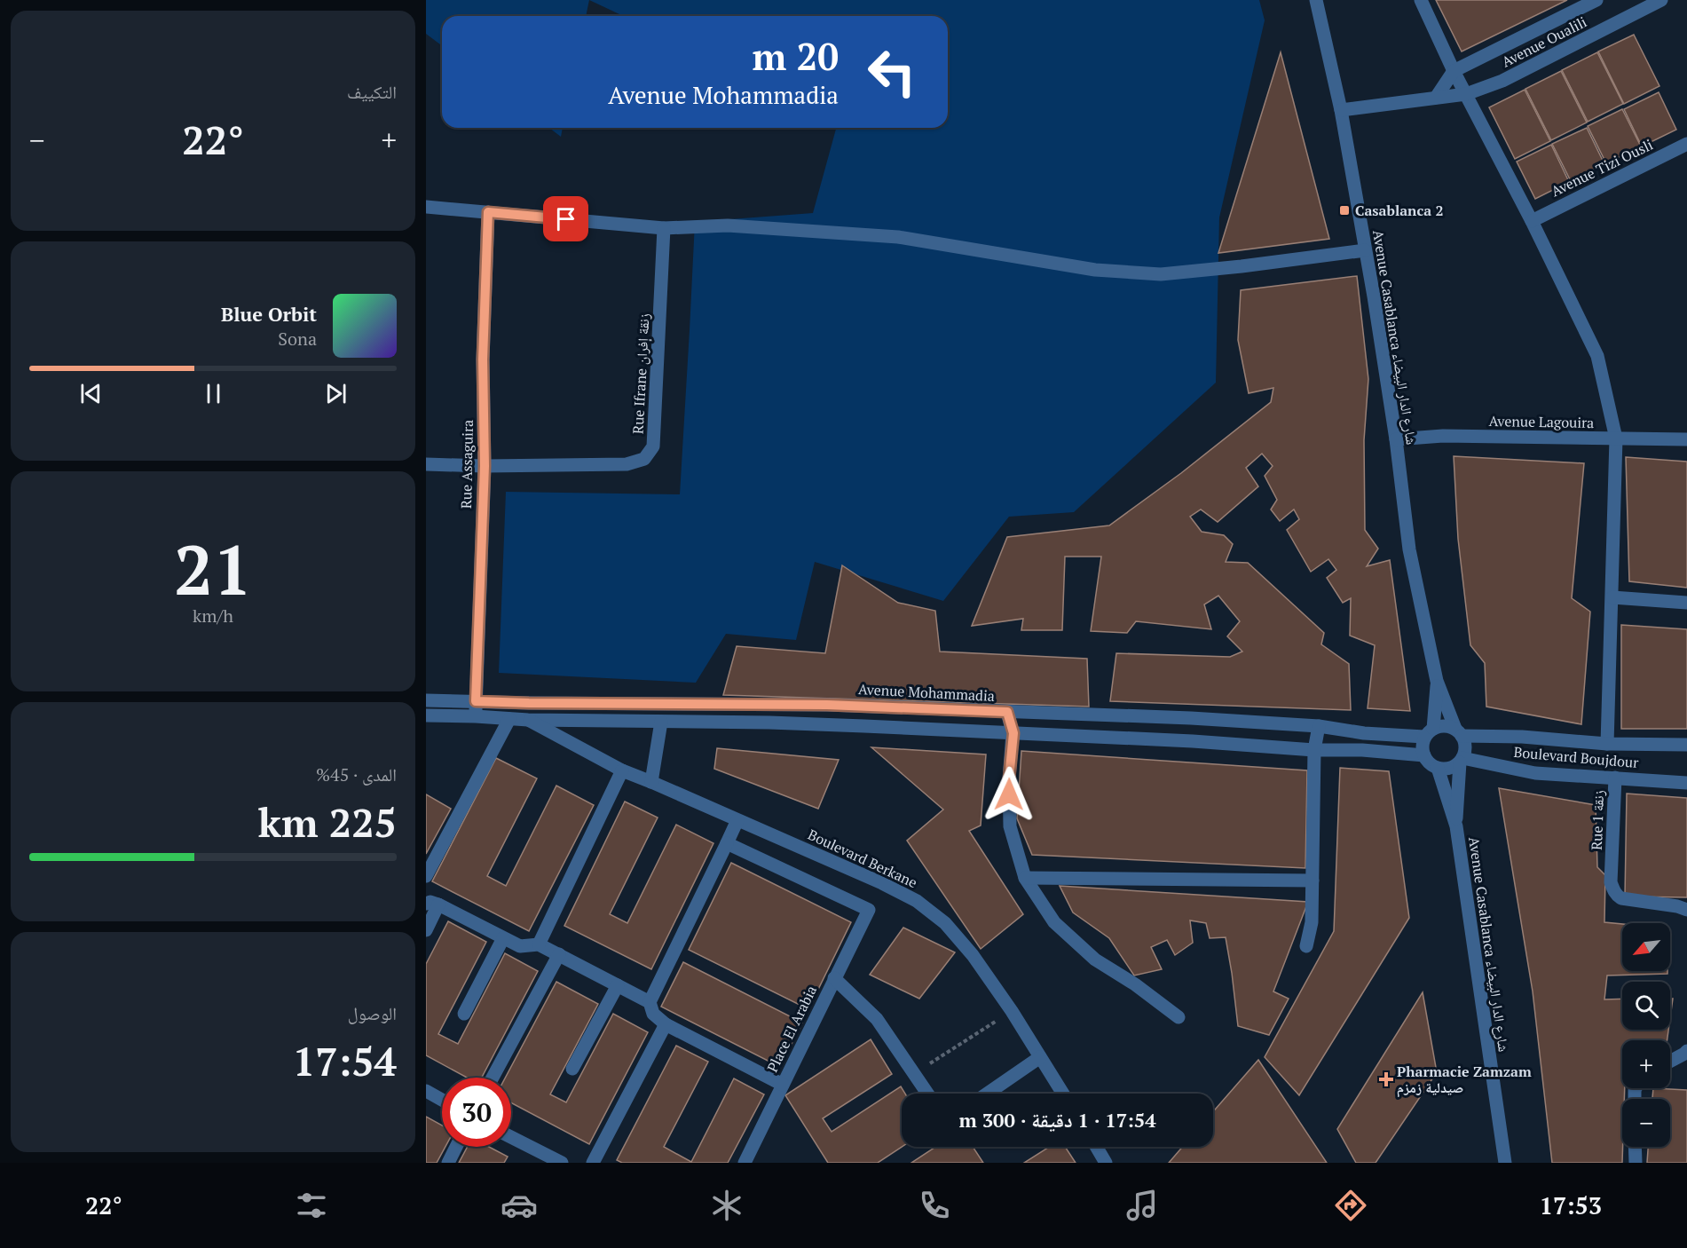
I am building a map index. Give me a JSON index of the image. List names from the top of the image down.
{
  "streets": {
    "street": [
      "Avenue Oualili",
      "Avenue Tizi Ousli",
      "Avenue Casablanca شارع الدار البيضاء",
      "Rue Ifrane زنقة إفران",
      "Avenue Lagouira",
      "Rue Assaguira",
      "Avenue Mohammadia",
      "Boulevard Boujdour",
      "Rue 1 زنقة",
      "Boulevard Berkane",
      "Place El Arabia"
    ]
  },
  "crossings": [
    ["Avenue Oualili", "Avenue Casablanca شارع الدار البيضاء"],
    ["Avenue Casablanca شارع الدار البيضاء", "Avenue Lagouira"],
    ["Avenue Casablanca شارع الدار البيضاء", "Avenue Mohammadia"],
    ["Avenue Casablanca شارع الدار البيضاء", "Boulevard Boujdour"],
    ["Rue Ifrane زنقة إفران", "Rue Assaguira"],
    ["Rue Assaguira", "Avenue Mohammadia"],
    ["Avenue Mohammadia", "Boulevard Boujdour"],
    ["Boulevard Boujdour", "Rue 1 زنقة"]
  ],
  "places": {
    "transit": ["Casablanca 2"],
    "health": ["Pharmacie Zamzam صيدلية زمزم"]
  },
  "north": "bottom left",
  "page": {
    "tile": [
      "التكييف",
      ["21", "km/h"],
      ["المدى · 45%", "225 km"],
      ["الوصول", "17:54"]
    ],
    "turn": ["20 m", "Avenue Mohammadia"],
    "heat": ["−", "22°", "+"],
    "song": ["Blue Orbit", "Sona"],
    "map_buttons": ["+", "−"],
    "limit": "30",
    "trip": "17:54 · 1 دقيقة · 300 m",
    "tabs": ["17:53", "22°"]
  }
}
